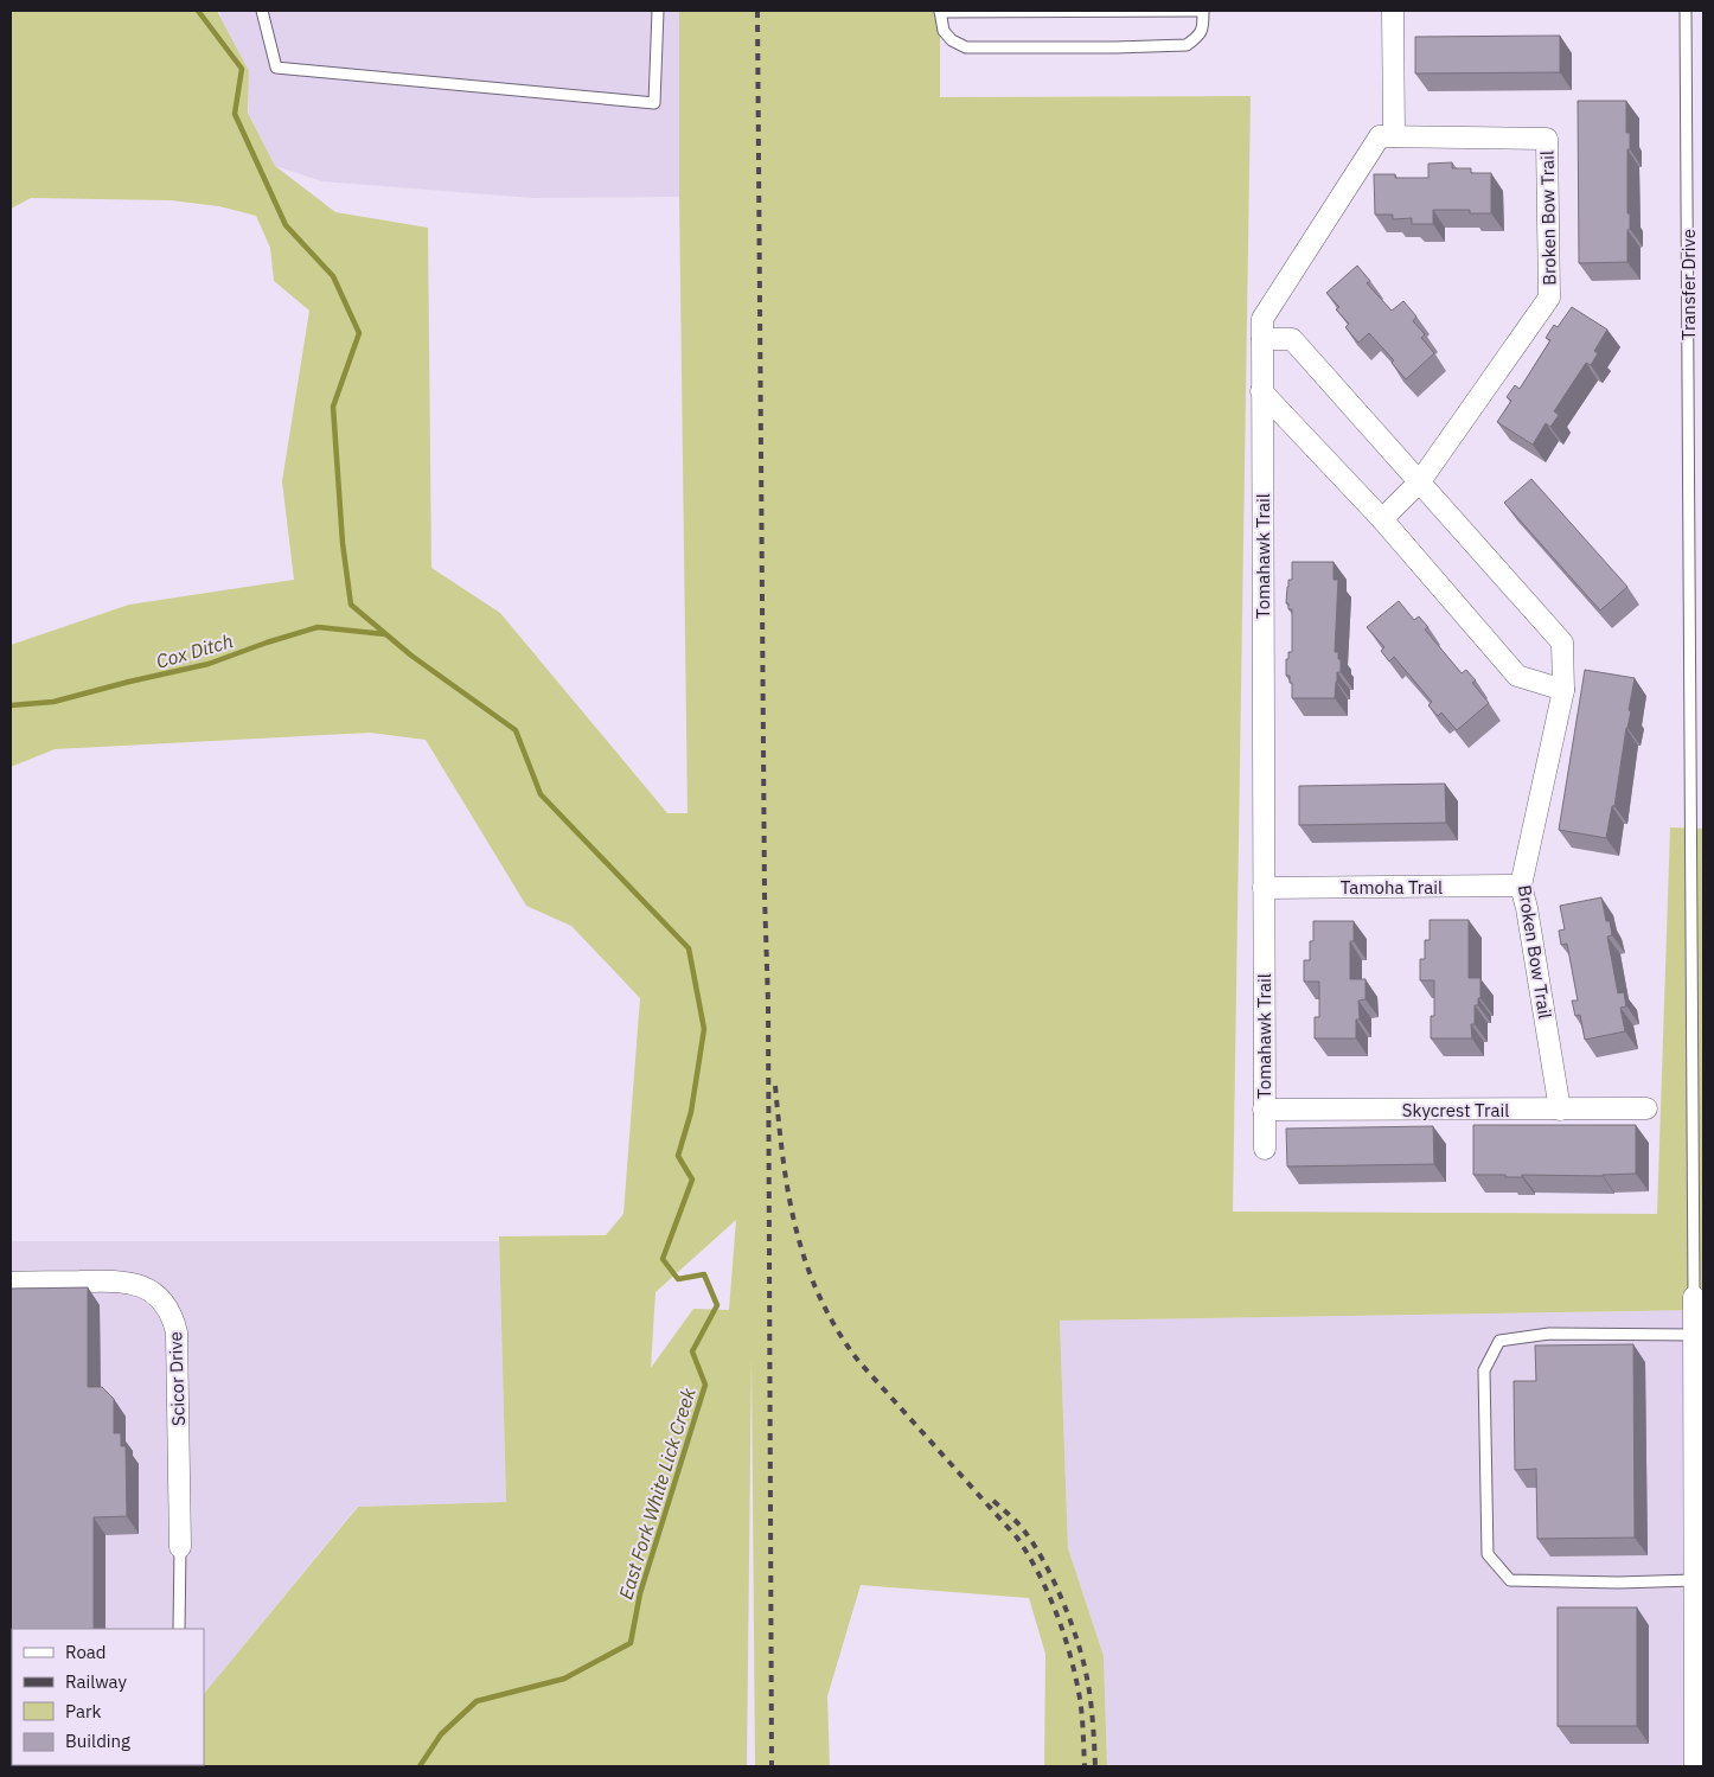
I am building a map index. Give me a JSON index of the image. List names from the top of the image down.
{
  "streets": {
    "street": [
      "Broken Bow Trail",
      "Transfer Drive",
      "Tomahawk Trail",
      "Tamoha Trail",
      "Skycrest Trail",
      "Scicor Drive"
    ]
  },
  "crossings": [
    ["Broken Bow Trail", "Tomahawk Trail"],
    ["Broken Bow Trail", "Tamoha Trail"],
    ["Broken Bow Trail", "Skycrest Trail"],
    ["Tomahawk Trail", "Tamoha Trail"],
    ["Tomahawk Trail", "Skycrest Trail"]
  ],
  "water": ["Cox Ditch", "East Fork White Lick Creek"],
  "legend": [
    "Road",
    "Railway",
    "Park",
    "Building"
  ]
}
